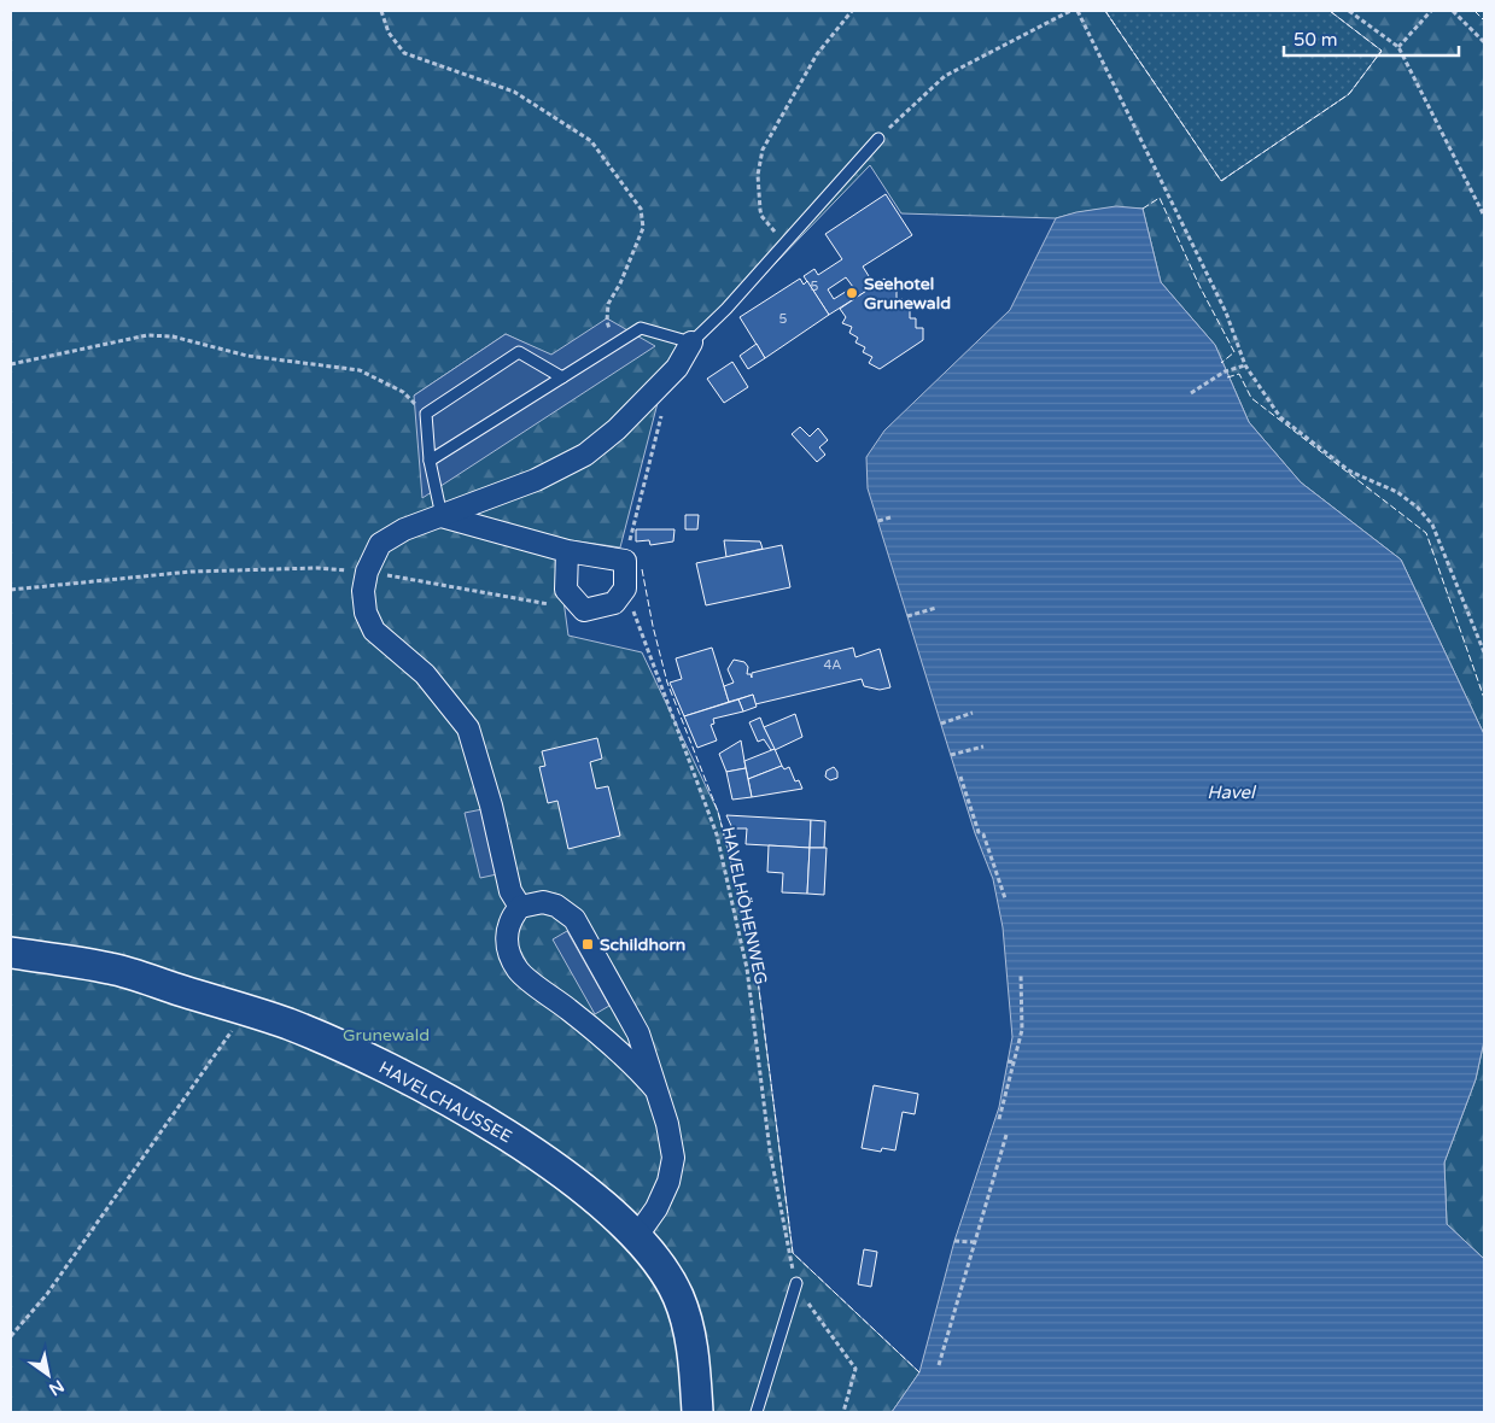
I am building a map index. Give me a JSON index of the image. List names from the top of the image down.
{
  "streets": {
    "street": ["HAVELCHAUSSEE"],
    "path": ["HAVELHÖHENWEG"]
  },
  "water": ["Havel"],
  "parks": ["Grunewald"],
  "places": {
    "other": ["Seehotel Grunewald"],
    "transit": ["Schildhorn"]
  },
  "house_numbers": ["5", "5", "4A"],
  "scale_bar": "50 m",
  "north": "bottom right"
}
